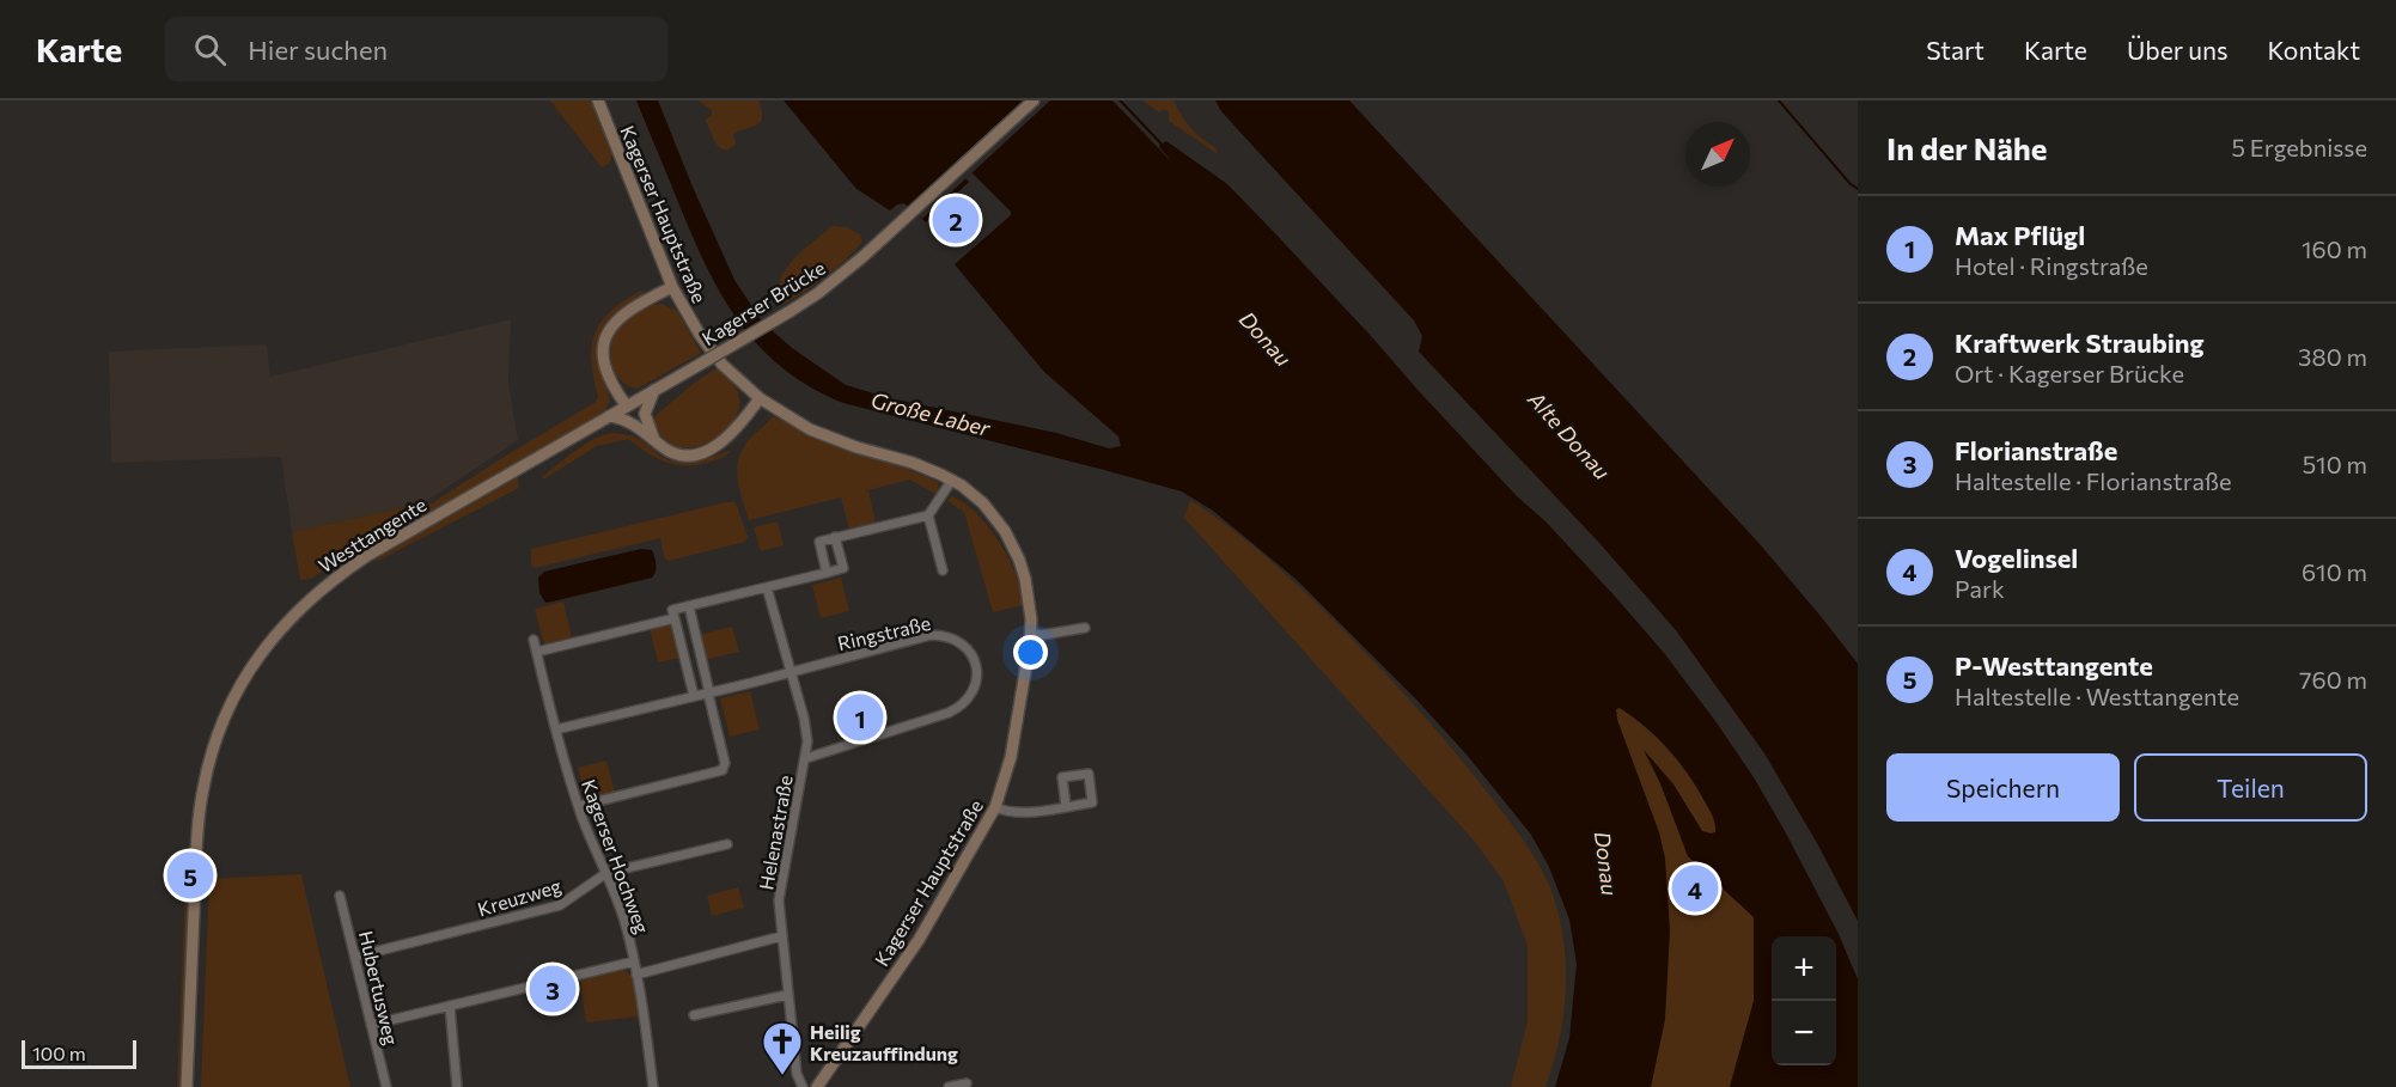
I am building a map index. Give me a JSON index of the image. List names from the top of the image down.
{
  "streets": {
    "main road": ["Kagerser Hauptstraße", "Kagerser Brücke", "Westtangente"],
    "street": [
      "Ringstraße",
      "Helenastraße",
      "Kagerser Hochweg",
      "Kreuzweg",
      "Hubertusweg"
    ]
  },
  "crossings": [
    ["Kagerser Brücke", "Westtangente"],
    ["Ringstraße", "Helenastraße"],
    ["Kagerser Hochweg", "Kreuzweg"],
    ["Kreuzweg", "Hubertusweg"]
  ],
  "water": ["Donau", "Große Laber", "Alte Donau"],
  "places": {
    "church": ["Heilig Kreuzauffindung"]
  },
  "scale_bar": "100 m",
  "north": "top right",
  "page": {
    "header": "Karte",
    "search": "Hier suchen",
    "nav": [
      "Start",
      "Karte",
      "Über uns",
      "Kontakt"
    ],
    "heading": ["In der Nähe", "5 Ergebnisse"],
    "pins": [
      "2",
      "1",
      "5",
      "4",
      "3"
    ],
    "list": [
      {
        "mark": "1",
        "name": "Max Pflügl",
        "note": "Hotel · Ringstraße",
        "value": "160 m"
      },
      {
        "mark": "2",
        "name": "Kraftwerk Straubing",
        "note": "Ort · Kagerser Brücke",
        "value": "380 m"
      },
      {
        "mark": "3",
        "name": "Florianstraße",
        "note": "Haltestelle · Florianstraße",
        "value": "510 m"
      },
      {
        "mark": "4",
        "name": "Vogelinsel",
        "note": "Park",
        "value": "610 m"
      },
      {
        "mark": "5",
        "name": "P-Westtangente",
        "note": "Haltestelle · Westtangente",
        "value": "760 m"
      }
    ],
    "buttons": ["Speichern", "Teilen"],
    "map_buttons": ["+", "−"],
    "scale": "100 m"
  }
}
